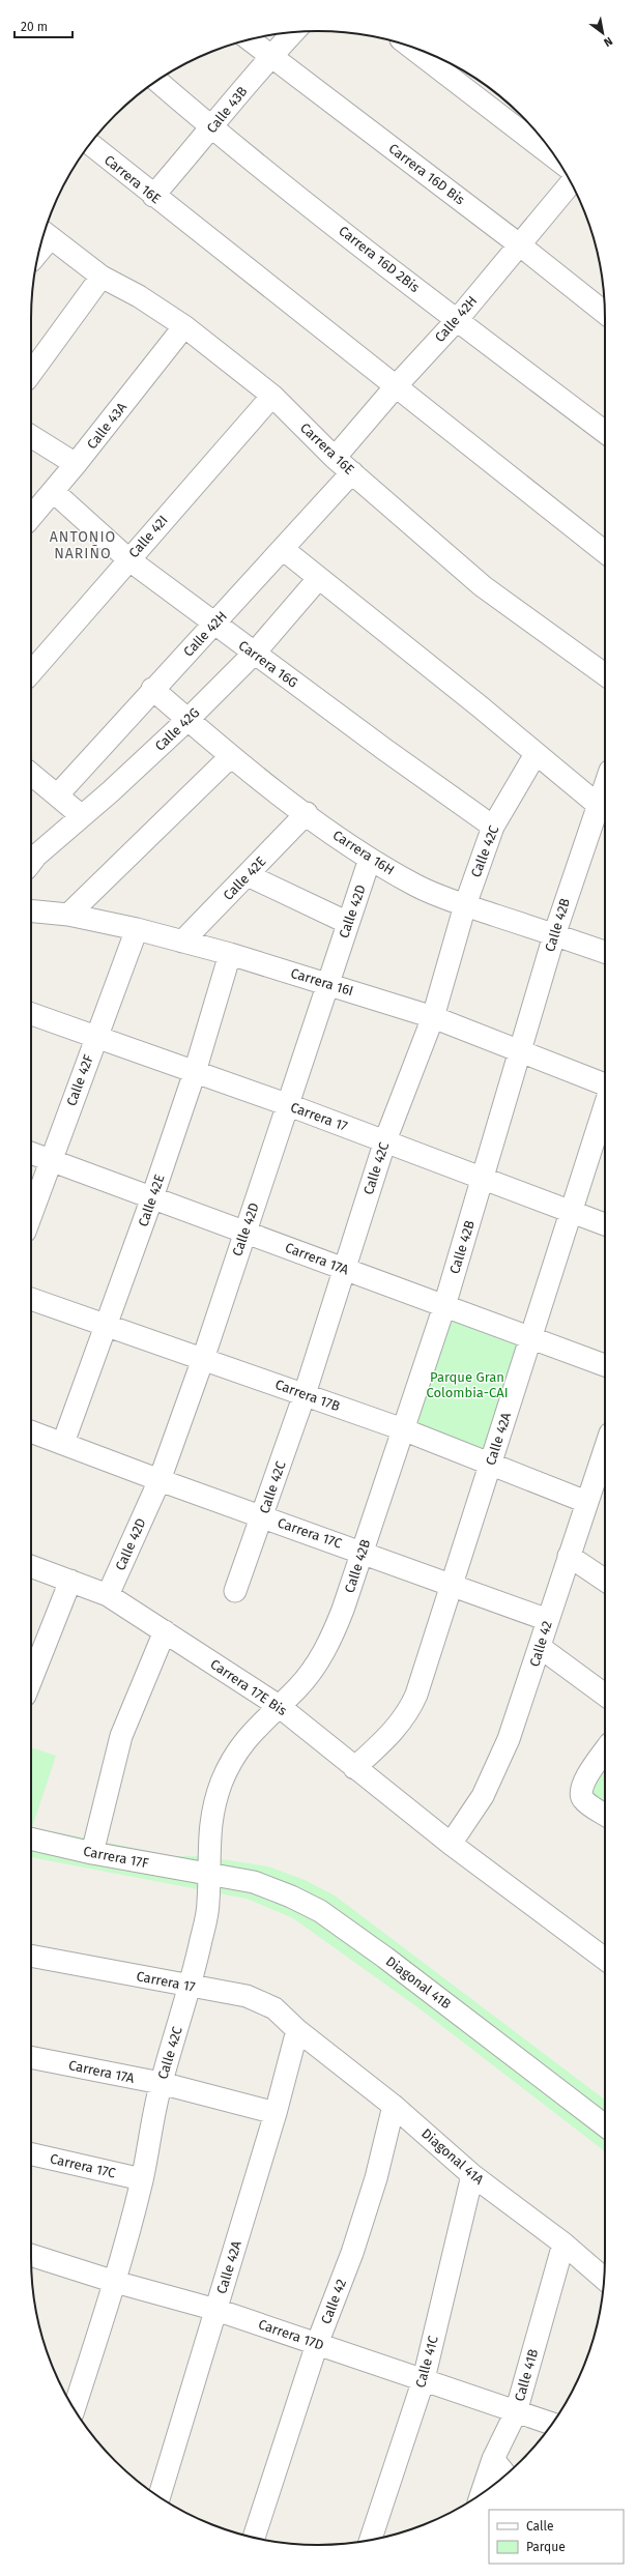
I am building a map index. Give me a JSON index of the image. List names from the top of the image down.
{
  "streets": {
    "street": [
      "Calle 43B",
      "Carrera 16D Bis",
      "Carrera 16E",
      "Carrera 16D 2Bis",
      "Calle 42H",
      "Calle 43A",
      "Calle 42I",
      "Carrera 16G",
      "Calle 42G",
      "Calle 42C",
      "Carrera 16H",
      "Calle 42E",
      "Calle 42D",
      "Calle 42B",
      "Carrera 16I",
      "Calle 42F",
      "Carrera 17",
      "Carrera 17A",
      "Carrera 17B",
      "Calle 42A",
      "Carrera 17C",
      "Calle 42",
      "Carrera 17E Bis",
      "Carrera 17F",
      "Diagonal 41B",
      "Diagonal 41A",
      "Carrera 17D",
      "Calle 41C",
      "Calle 41B"
    ]
  },
  "crossings": [
    ["Calle 43B", "Carrera 16D Bis"],
    ["Calle 43B", "Carrera 16E"],
    ["Calle 43B", "Carrera 16D 2Bis"],
    ["Carrera 16D Bis", "Calle 42H"],
    ["Carrera 16E", "Calle 42H"],
    ["Carrera 16E", "Calle 43A"],
    ["Carrera 16E", "Calle 42I"],
    ["Carrera 16D 2Bis", "Calle 42H"],
    ["Calle 42H", "Carrera 16G"],
    ["Calle 42H", "Carrera 16H"],
    ["Calle 43A", "Carrera 16G"],
    ["Calle 42I", "Carrera 16G"],
    ["Carrera 16G", "Calle 42G"],
    ["Carrera 16G", "Calle 42C"],
    ["Calle 42G", "Carrera 16H"],
    ["Calle 42C", "Carrera 16H"],
    ["Calle 42C", "Calle 42B"],
    ["Calle 42C", "Carrera 16I"],
    ["Calle 42C", "Carrera 17"],
    ["Calle 42C", "Carrera 17A"],
    ["Calle 42C", "Carrera 17B"],
    ["Calle 42C", "Carrera 17C"],
    ["Calle 42C", "Carrera 17E Bis"],
    ["Calle 42C", "Carrera 17F"],
    ["Calle 42C", "Diagonal 41B"],
    ["Calle 42C", "Carrera 17D"],
    ["Carrera 16H", "Calle 42E"],
    ["Carrera 16H", "Calle 42D"],
    ["Carrera 16H", "Calle 42B"],
    ["Calle 42E", "Carrera 16I"],
    ["Calle 42E", "Carrera 17"],
    ["Calle 42E", "Carrera 17A"],
    ["Calle 42E", "Carrera 17B"],
    ["Calle 42E", "Carrera 17C"],
    ["Calle 42D", "Carrera 16I"],
    ["Calle 42D", "Carrera 17"],
    ["Calle 42D", "Carrera 17A"],
    ["Calle 42D", "Carrera 17B"],
    ["Calle 42D", "Carrera 17C"],
    ["Calle 42D", "Carrera 17E Bis"],
    ["Calle 42B", "Carrera 16I"],
    ["Calle 42B", "Carrera 17"],
    ["Calle 42B", "Carrera 17A"],
    ["Calle 42B", "Carrera 17B"],
    ["Calle 42B", "Carrera 17C"],
    ["Calle 42B", "Carrera 17E Bis"],
    ["Carrera 16I", "Calle 42F"],
    ["Calle 42F", "Carrera 17"],
    ["Calle 42F", "Carrera 17A"],
    ["Carrera 17", "Calle 42A"],
    ["Carrera 17", "Diagonal 41A"],
    ["Carrera 17A", "Calle 42A"],
    ["Carrera 17B", "Calle 42A"],
    ["Carrera 17B", "Calle 42"],
    ["Calle 42A", "Carrera 17C"],
    ["Calle 42A", "Carrera 17E Bis"],
    ["Calle 42A", "Diagonal 41A"],
    ["Calle 42A", "Carrera 17D"],
    ["Carrera 17C", "Calle 42"],
    ["Calle 42", "Carrera 17E Bis"],
    ["Calle 42", "Diagonal 41A"],
    ["Calle 42", "Carrera 17D"],
    ["Carrera 17F", "Diagonal 41B"],
    ["Diagonal 41A", "Calle 41C"],
    ["Diagonal 41A", "Calle 41B"],
    ["Carrera 17D", "Calle 41C"],
    ["Carrera 17D", "Calle 41B"]
  ],
  "districts": ["ANTONIO NARIÑO"],
  "parks": ["Parque Gran Colombia-CAI"],
  "legend": ["Calle", "Parque"],
  "scale_bar": "20 m",
  "north": "bottom right"
}
